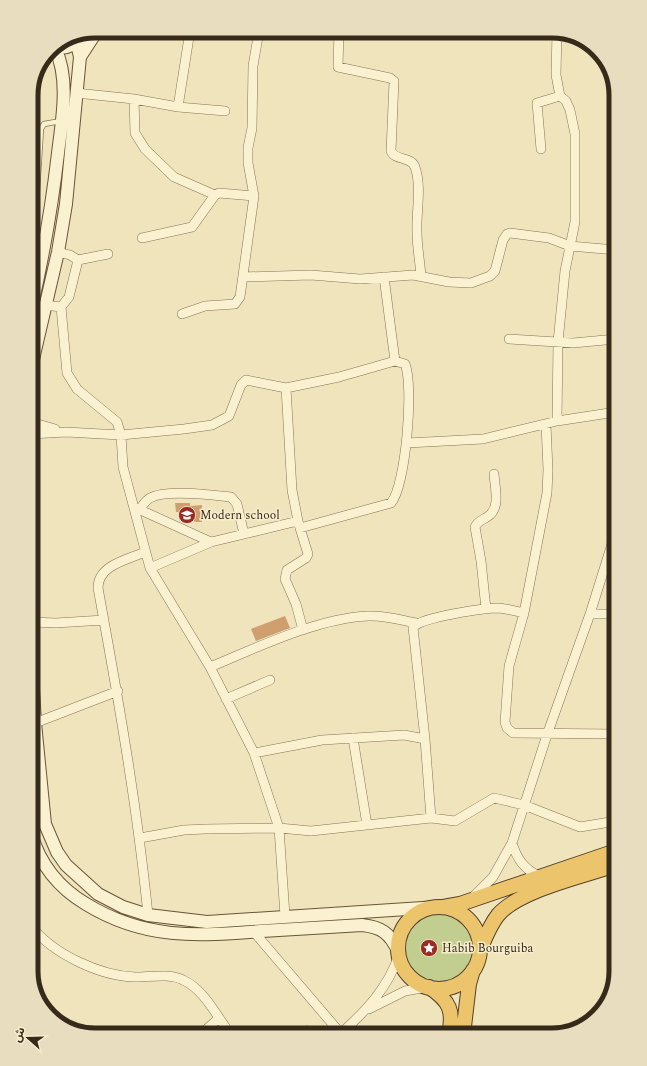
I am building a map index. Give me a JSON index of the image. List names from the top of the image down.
{
  "places": {
    "school or university": ["Modern school"],
    "place": ["Habib Bourguiba"]
  },
  "north": "left"
}
